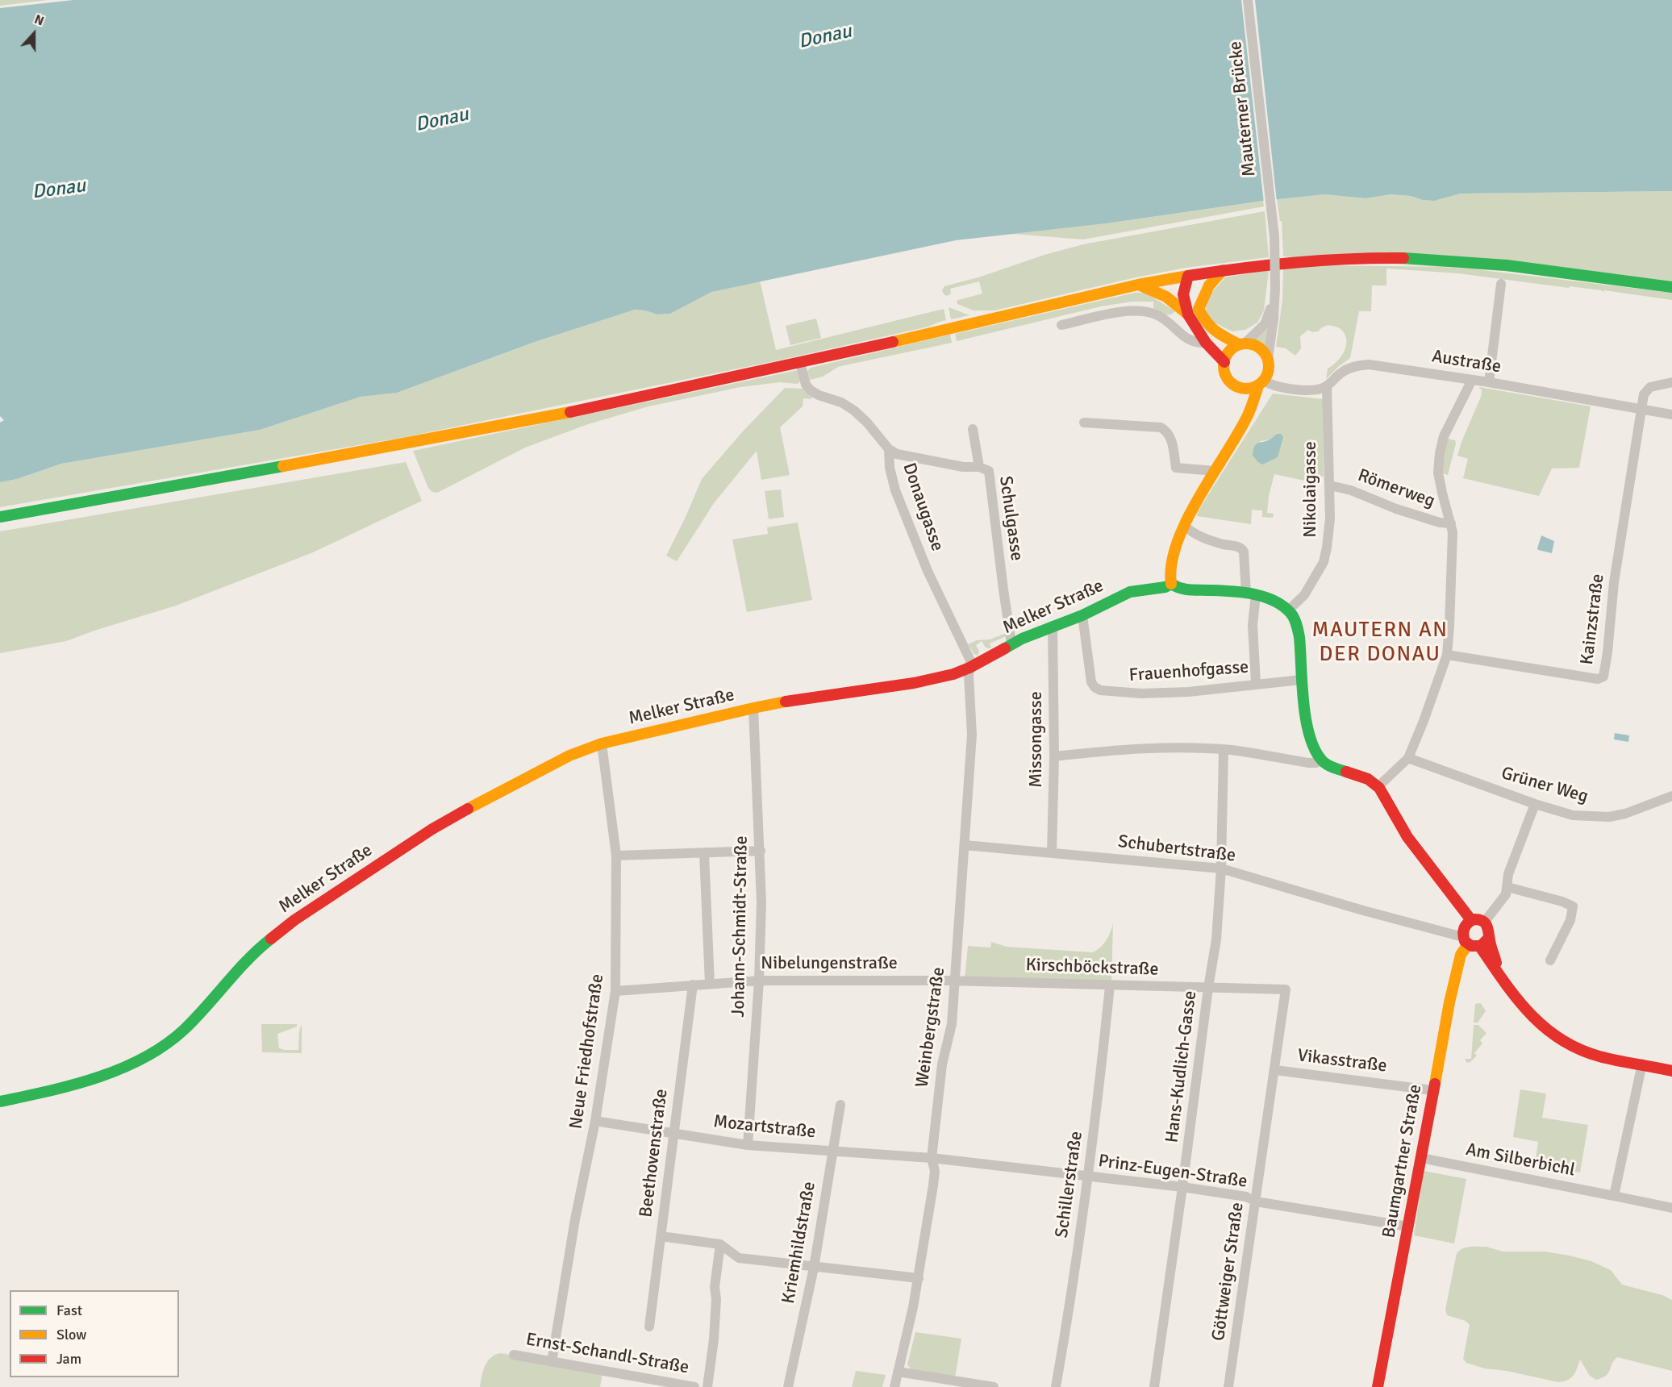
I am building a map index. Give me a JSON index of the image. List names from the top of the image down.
{
  "streets": {
    "main road": ["Melker Straße", "Baumgartner Straße"],
    "street": [
      "Mauterner Brücke",
      "Austraße",
      "Römerweg",
      "Nikolaigasse",
      "Donaugasse",
      "Schulgasse",
      "Kainzstraße",
      "Frauenhofgasse",
      "Missongasse",
      "Grüner Weg",
      "Schubertstraße",
      "Johann-Schmidt-Straße",
      "Nibelungenstraße",
      "Kirschböckstraße",
      "Weinbergstraße",
      "Neue Friedhofstraße",
      "Vikasstraße",
      "Hans-Kudlich-Gasse",
      "Mozartstraße",
      "Beethovenstraße",
      "Am Silberbichl",
      "Prinz-Eugen-Straße",
      "Schillerstraße",
      "Kriemhildstraße",
      "Göttweiger Straße",
      "Ernst-Schandl-Straße"
    ]
  },
  "crossings": [
    ["Austraße", "Nikolaigasse"],
    ["Austraße", "Kainzstraße"],
    ["Römerweg", "Nikolaigasse"],
    ["Donaugasse", "Schulgasse"],
    ["Donaugasse", "Melker Straße"],
    ["Donaugasse", "Weinbergstraße"],
    ["Schulgasse", "Melker Straße"],
    ["Melker Straße", "Frauenhofgasse"],
    ["Melker Straße", "Missongasse"],
    ["Melker Straße", "Johann-Schmidt-Straße"],
    ["Melker Straße", "Weinbergstraße"],
    ["Melker Straße", "Neue Friedhofstraße"],
    ["Missongasse", "Schubertstraße"],
    ["Schubertstraße", "Weinbergstraße"],
    ["Schubertstraße", "Hans-Kudlich-Gasse"],
    ["Schubertstraße", "Baumgartner Straße"],
    ["Johann-Schmidt-Straße", "Nibelungenstraße"],
    ["Johann-Schmidt-Straße", "Mozartstraße"],
    ["Nibelungenstraße", "Kirschböckstraße"],
    ["Nibelungenstraße", "Weinbergstraße"],
    ["Nibelungenstraße", "Neue Friedhofstraße"],
    ["Nibelungenstraße", "Beethovenstraße"],
    ["Kirschböckstraße", "Weinbergstraße"],
    ["Kirschböckstraße", "Hans-Kudlich-Gasse"],
    ["Kirschböckstraße", "Schillerstraße"],
    ["Kirschböckstraße", "Göttweiger Straße"],
    ["Weinbergstraße", "Mozartstraße"],
    ["Weinbergstraße", "Prinz-Eugen-Straße"],
    ["Neue Friedhofstraße", "Mozartstraße"],
    ["Neue Friedhofstraße", "Ernst-Schandl-Straße"],
    ["Vikasstraße", "Baumgartner Straße"],
    ["Vikasstraße", "Göttweiger Straße"],
    ["Hans-Kudlich-Gasse", "Prinz-Eugen-Straße"],
    ["Mozartstraße", "Beethovenstraße"],
    ["Mozartstraße", "Prinz-Eugen-Straße"],
    ["Mozartstraße", "Kriemhildstraße"],
    ["Am Silberbichl", "Baumgartner Straße"],
    ["Baumgartner Straße", "Prinz-Eugen-Straße"],
    ["Prinz-Eugen-Straße", "Schillerstraße"],
    ["Prinz-Eugen-Straße", "Göttweiger Straße"]
  ],
  "districts": ["MAUTERN AN DER DONAU"],
  "water": ["Donau"],
  "legend": ["Fast", "Slow", "Jam"],
  "north": "top"
}
